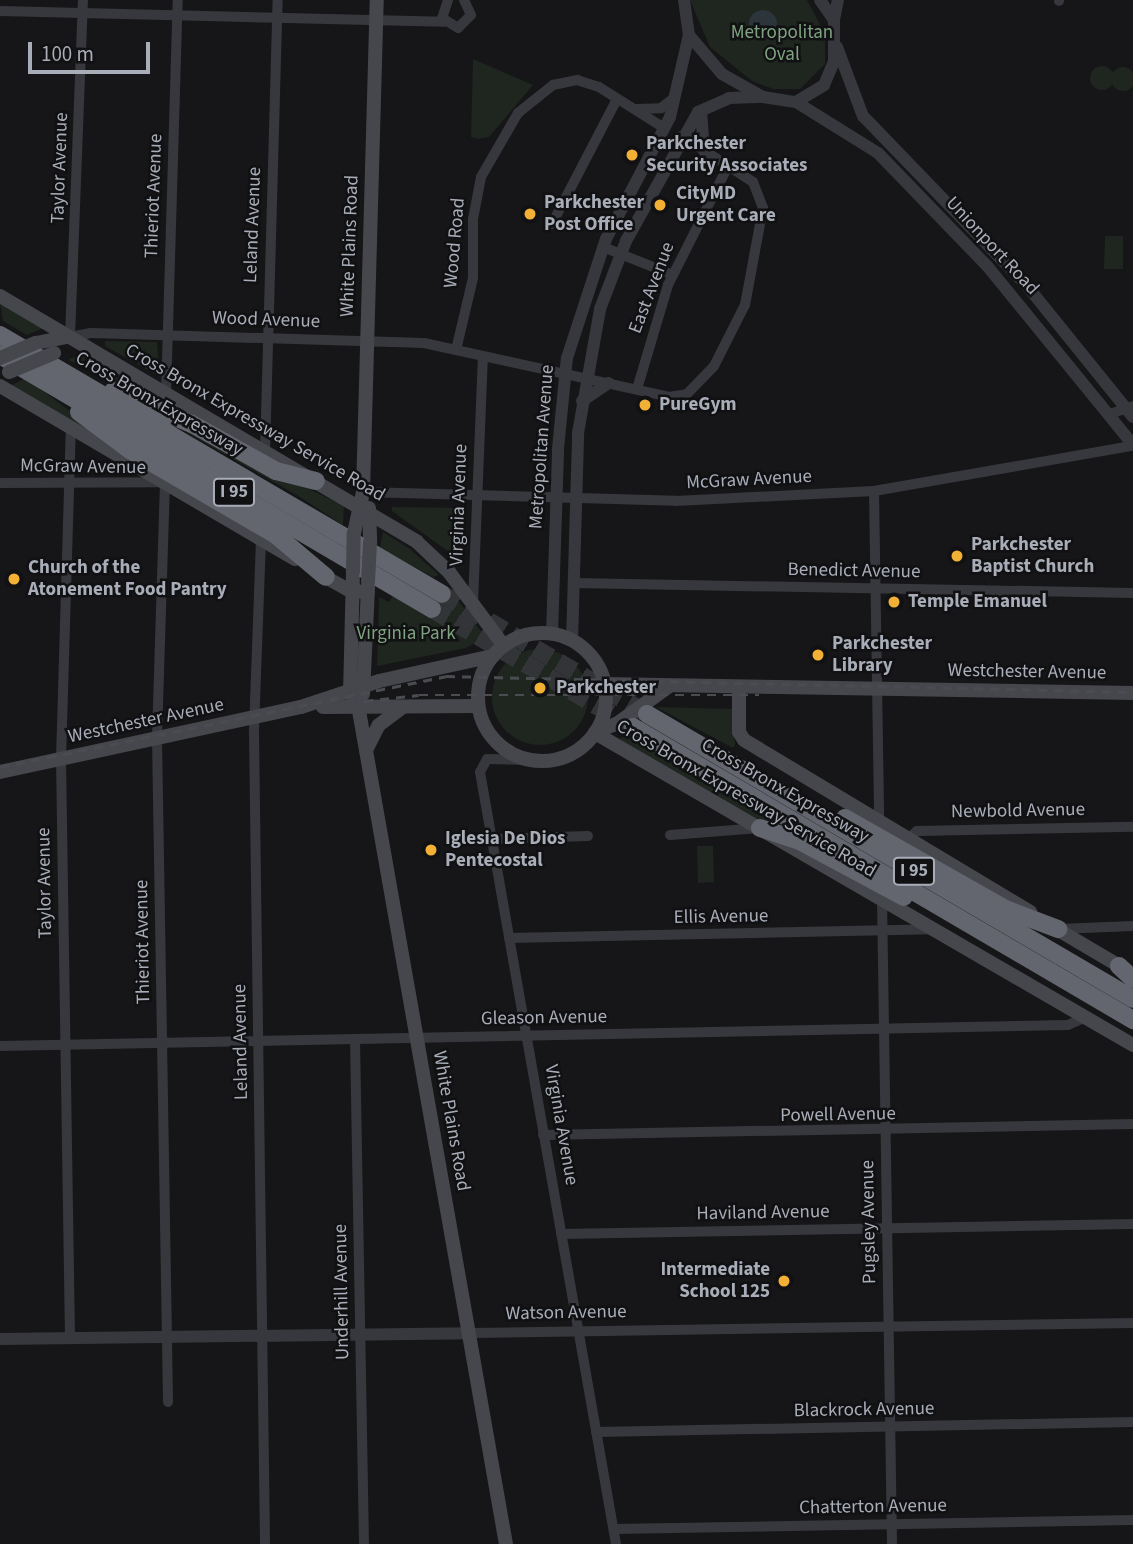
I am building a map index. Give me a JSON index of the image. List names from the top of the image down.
{
  "streets": {
    "highway": ["Cross Bronx Expressway", "I 95"],
    "main road": ["White Plains Road", "Cross Bronx Expressway Service Road", "Westchester Avenue"],
    "street": [
      "Taylor Avenue",
      "Thieriot Avenue",
      "Leland Avenue",
      "Wood Road",
      "Unionport Road",
      "East Avenue",
      "Wood Avenue",
      "Metropolitan Avenue",
      "McGraw Avenue",
      "Virginia Avenue",
      "Benedict Avenue",
      "Newbold Avenue",
      "Ellis Avenue",
      "Gleason Avenue",
      "Powell Avenue",
      "Haviland Avenue",
      "Pugsley Avenue",
      "Underhill Avenue",
      "Watson Avenue",
      "Blackrock Avenue",
      "Chatterton Avenue"
    ]
  },
  "crossings": [
    ["Taylor Avenue", "Wood Avenue"],
    ["Taylor Avenue", "Cross Bronx Expressway Service Road"],
    ["Taylor Avenue", "McGraw Avenue"],
    ["Taylor Avenue", "Westchester Avenue"],
    ["Taylor Avenue", "Gleason Avenue"],
    ["Taylor Avenue", "Watson Avenue"],
    ["Thieriot Avenue", "Wood Avenue"],
    ["Thieriot Avenue", "Cross Bronx Expressway Service Road"],
    ["Thieriot Avenue", "McGraw Avenue"],
    ["Thieriot Avenue", "Westchester Avenue"],
    ["Thieriot Avenue", "Gleason Avenue"],
    ["Thieriot Avenue", "Watson Avenue"],
    ["Leland Avenue", "Wood Avenue"],
    ["Leland Avenue", "Cross Bronx Expressway Service Road"],
    ["Leland Avenue", "Westchester Avenue"],
    ["Leland Avenue", "Gleason Avenue"],
    ["Leland Avenue", "Watson Avenue"],
    ["Wood Road", "Wood Avenue"],
    ["Wood Road", "Metropolitan Avenue"],
    ["White Plains Road", "Wood Avenue"],
    ["White Plains Road", "Cross Bronx Expressway Service Road"],
    ["White Plains Road", "McGraw Avenue"],
    ["White Plains Road", "Westchester Avenue"],
    ["White Plains Road", "Gleason Avenue"],
    ["White Plains Road", "Watson Avenue"],
    ["Unionport Road", "McGraw Avenue"],
    ["East Avenue", "Wood Avenue"],
    ["Wood Avenue", "Cross Bronx Expressway Service Road"],
    ["Wood Avenue", "Metropolitan Avenue"],
    ["Wood Avenue", "Virginia Avenue"],
    ["Cross Bronx Expressway Service Road", "Metropolitan Avenue"],
    ["Cross Bronx Expressway Service Road", "McGraw Avenue"],
    ["Cross Bronx Expressway Service Road", "Virginia Avenue"],
    ["Cross Bronx Expressway Service Road", "Westchester Avenue"],
    ["Cross Bronx Expressway Service Road", "Ellis Avenue"],
    ["Cross Bronx Expressway Service Road", "Gleason Avenue"],
    ["Cross Bronx Expressway Service Road", "Pugsley Avenue"],
    ["Metropolitan Avenue", "McGraw Avenue"],
    ["Metropolitan Avenue", "Virginia Avenue"],
    ["Metropolitan Avenue", "Benedict Avenue"],
    ["Metropolitan Avenue", "Westchester Avenue"],
    ["McGraw Avenue", "Virginia Avenue"],
    ["Virginia Avenue", "Westchester Avenue"],
    ["Virginia Avenue", "Ellis Avenue"],
    ["Virginia Avenue", "Gleason Avenue"],
    ["Virginia Avenue", "Powell Avenue"],
    ["Virginia Avenue", "Haviland Avenue"],
    ["Virginia Avenue", "Watson Avenue"],
    ["Virginia Avenue", "Blackrock Avenue"],
    ["Virginia Avenue", "Chatterton Avenue"],
    ["Ellis Avenue", "Pugsley Avenue"],
    ["Gleason Avenue", "Pugsley Avenue"],
    ["Gleason Avenue", "Underhill Avenue"],
    ["Powell Avenue", "Pugsley Avenue"],
    ["Haviland Avenue", "Pugsley Avenue"],
    ["Pugsley Avenue", "Watson Avenue"],
    ["Pugsley Avenue", "Blackrock Avenue"],
    ["Pugsley Avenue", "Chatterton Avenue"],
    ["Underhill Avenue", "Watson Avenue"]
  ],
  "parks": ["Metropolitan Oval", "Virginia Park"],
  "places": [
    "Parkchester Security Associates",
    "CityMD Urgent Care",
    "Parkchester Post Office",
    "PureGym",
    "Parkchester Baptist Church",
    "Church of the Atonement Food Pantry",
    "Temple Emanuel",
    "Parkchester Library",
    "Parkchester",
    "Iglesia De Dios Pentecostal",
    "Intermediate School 125"
  ],
  "scale_bar": "100 m"
}
